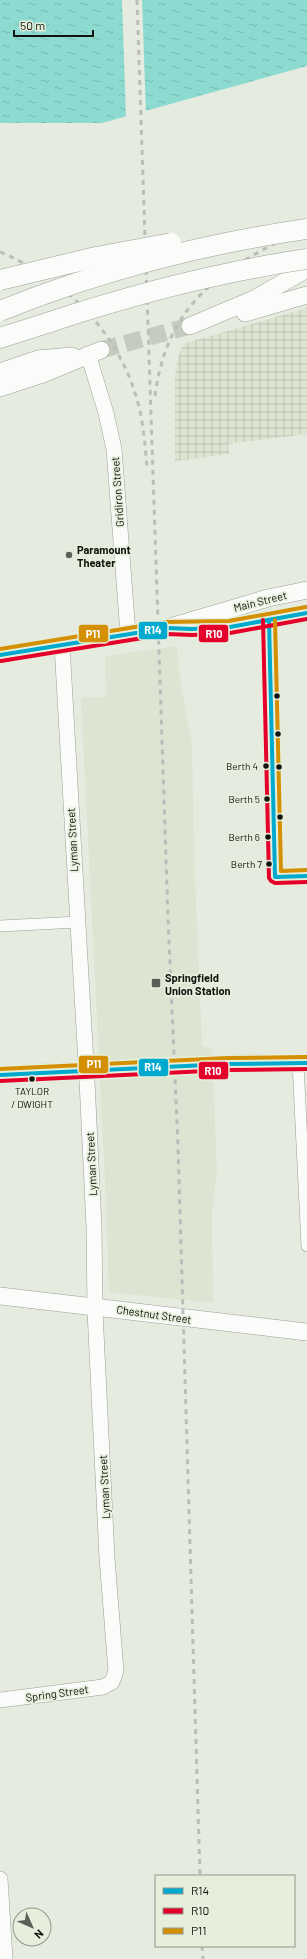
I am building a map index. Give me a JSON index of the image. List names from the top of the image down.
{
  "streets": {
    "main road": [
      "Gridiron Street",
      "Main Street",
      "Lyman Street",
      "Chestnut Street",
      "Spring Street"
    ]
  },
  "crossings": [
    ["Gridiron Street", "Main Street"],
    ["Main Street", "Lyman Street"],
    ["Lyman Street", "Chestnut Street"],
    ["Lyman Street", "Spring Street"]
  ],
  "places": {
    "other": [
      "Paramount Theater",
      "Berth 4",
      "Berth 5",
      "Berth 6",
      "Berth 7",
      "TAYLOR / DWIGHT"
    ],
    "transit": ["Springfield Union Station"]
  },
  "lines": ["transit line P11", "transit line R14", "transit line R10"],
  "legend": ["R14", "R10", "P11"],
  "scale_bar": "50 m",
  "north": "bottom right"
}
